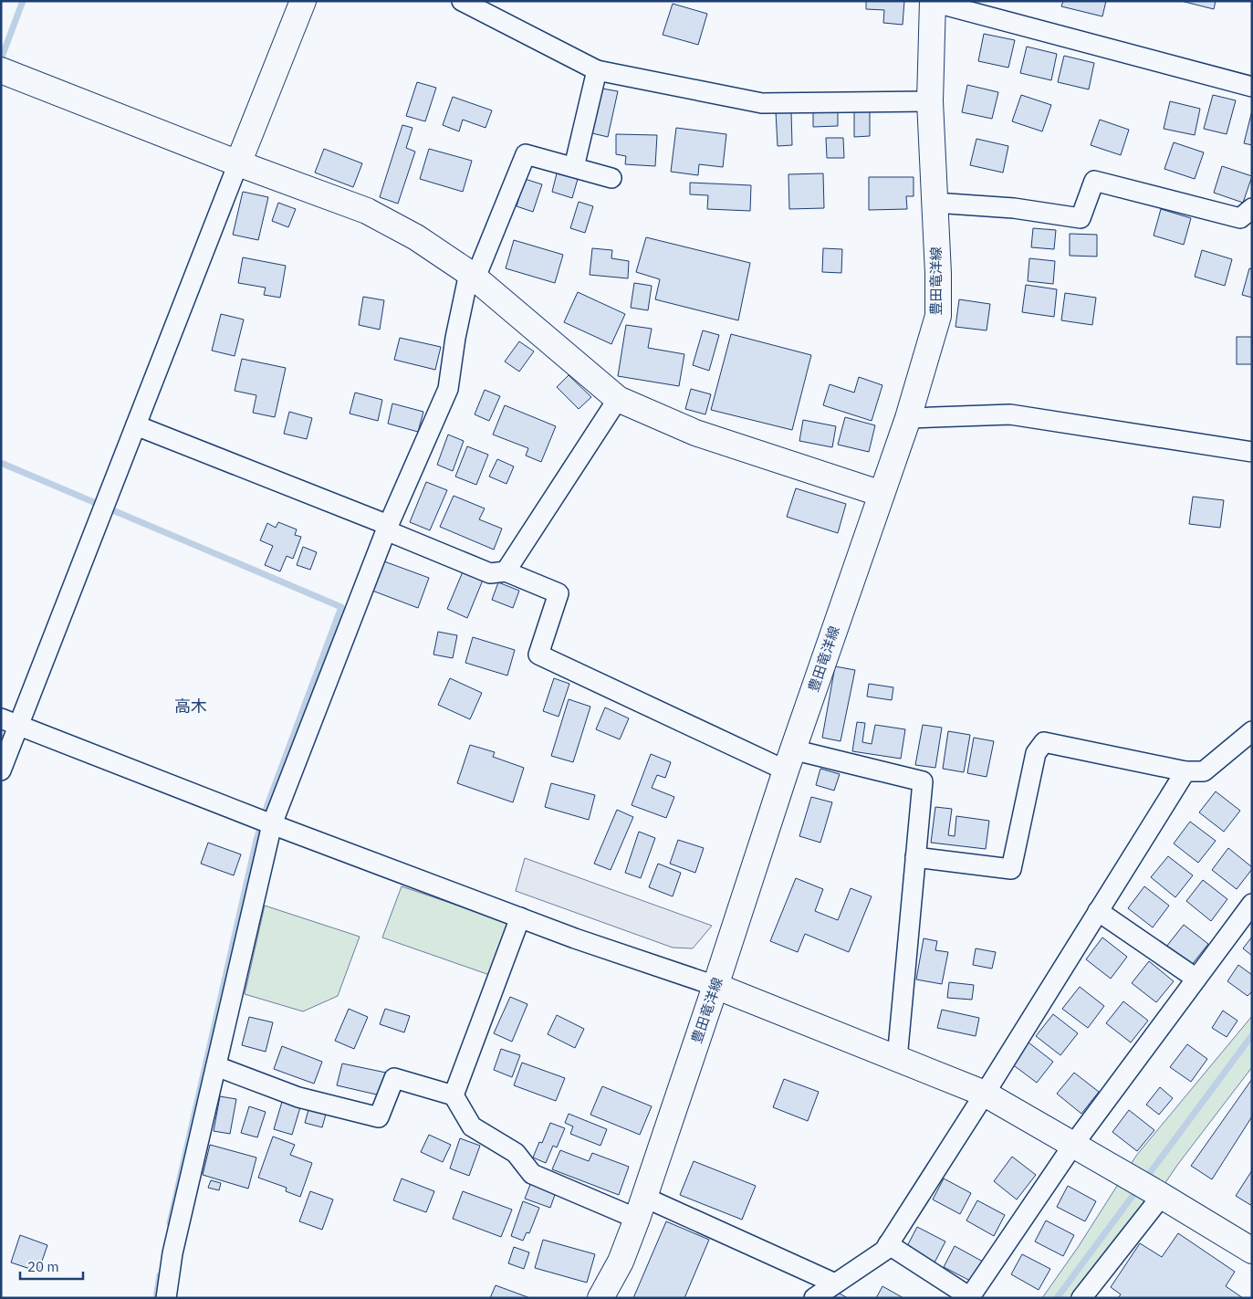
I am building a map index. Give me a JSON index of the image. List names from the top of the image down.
{
  "streets": {
    "street": ["豊田竜洋線"]
  },
  "districts": ["高木"],
  "scale_bar": "20 m"
}
